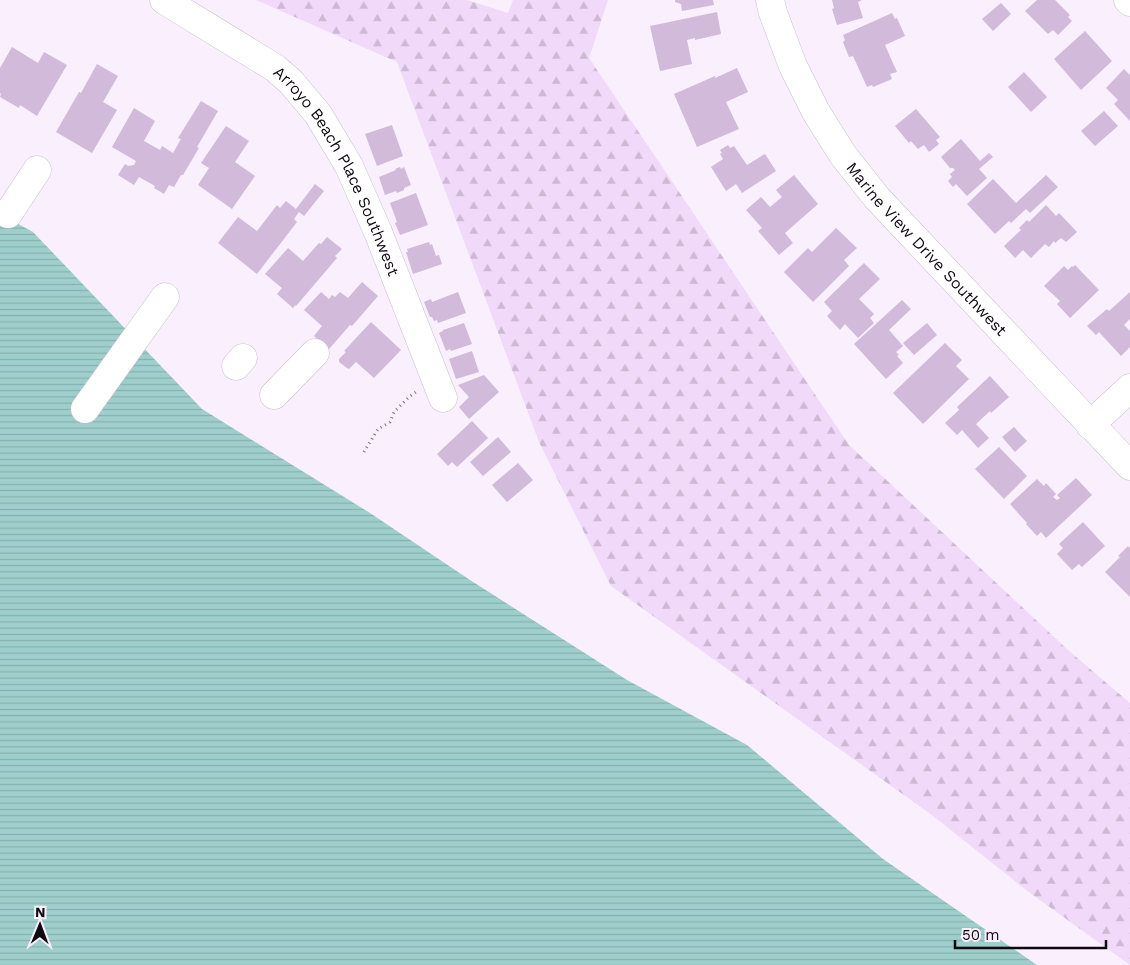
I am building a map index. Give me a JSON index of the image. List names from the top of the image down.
{
  "streets": {
    "street": ["Arroyo Beach Place Southwest", "Marine View Drive Southwest"]
  },
  "scale_bar": "50 m",
  "north": "top"
}
